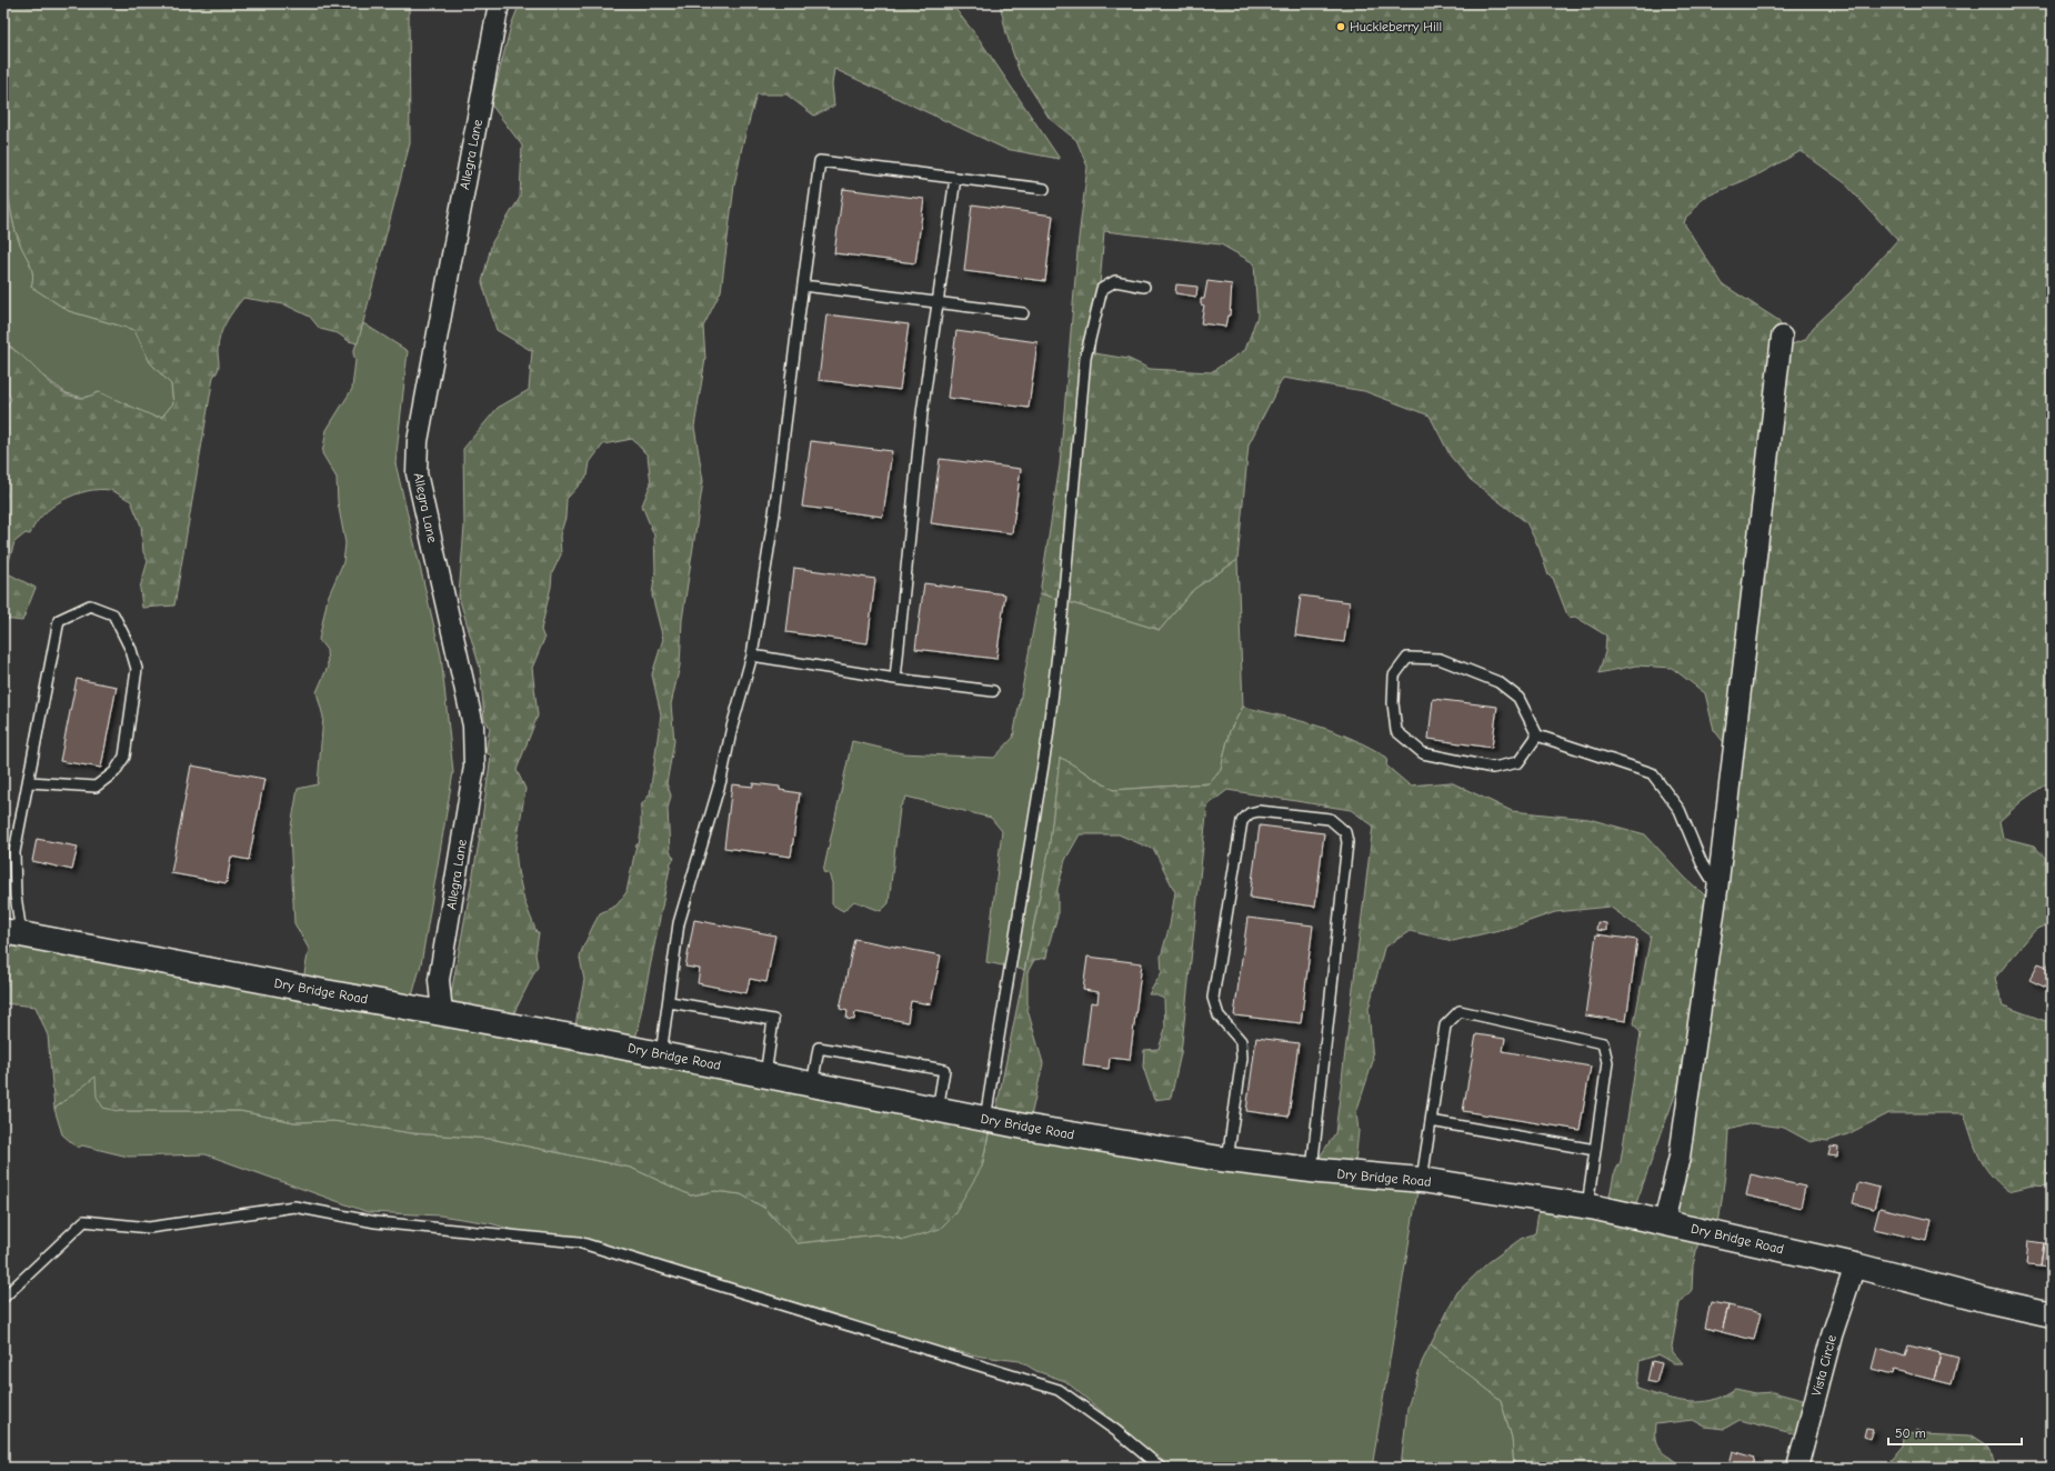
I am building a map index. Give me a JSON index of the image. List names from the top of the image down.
{
  "streets": {
    "street": ["Allegra Lane", "Dry Bridge Road", "Vista Circle"]
  },
  "crossings": [
    ["Allegra Lane", "Dry Bridge Road"],
    ["Dry Bridge Road", "Vista Circle"]
  ],
  "places": ["Huckleberry Hill"],
  "scale_bar": "50 m"
}
